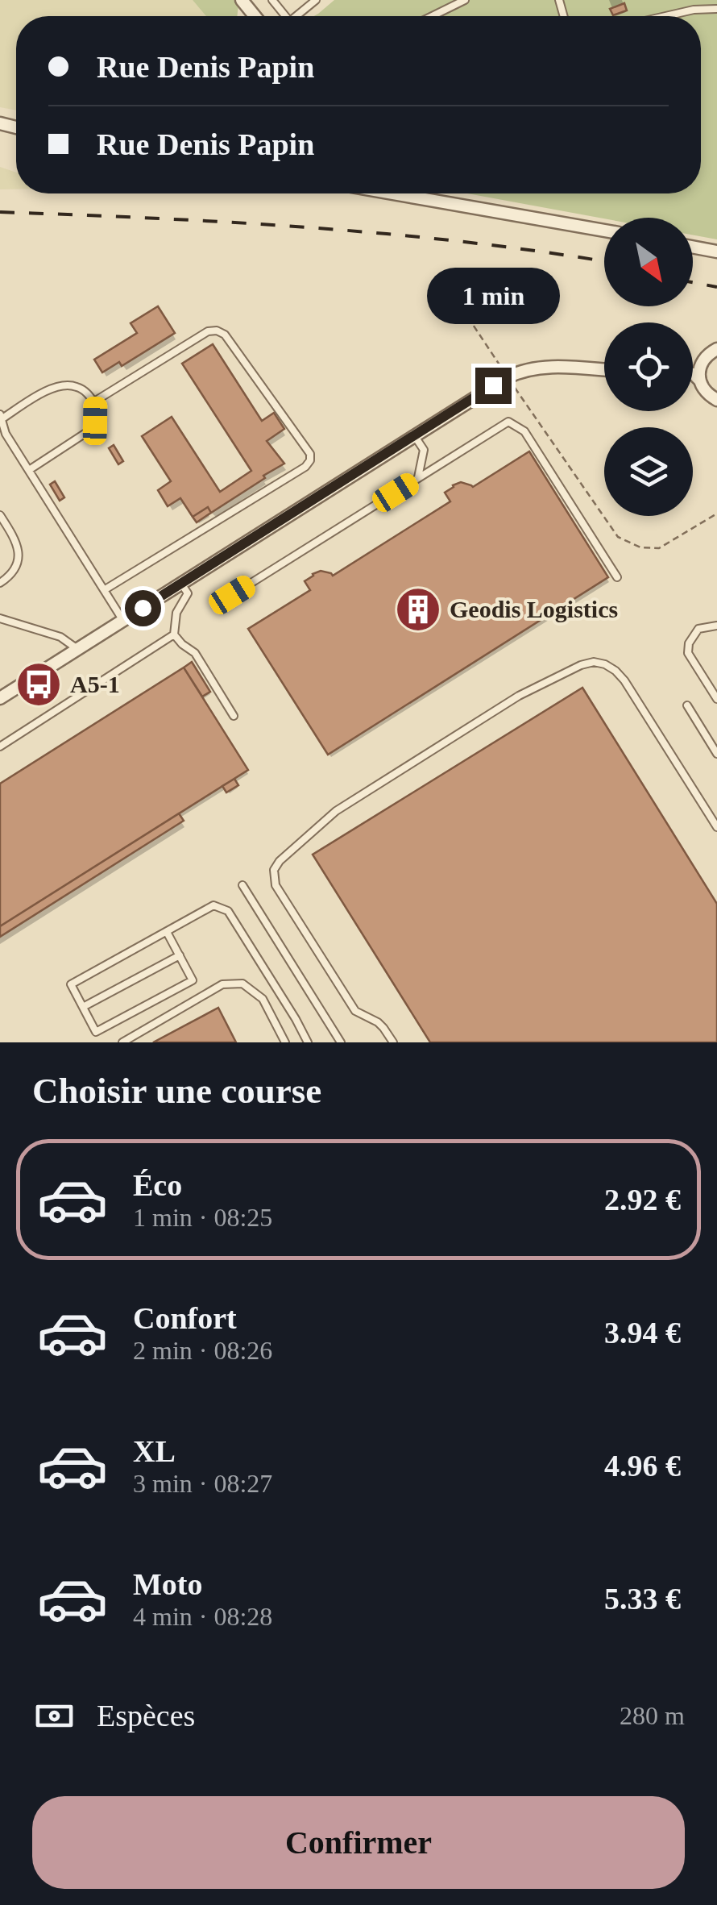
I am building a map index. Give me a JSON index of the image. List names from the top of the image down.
{
  "places": {
    "building": ["Geodis Logistics"],
    "bus stop": ["A5-1"]
  },
  "north": "bottom right",
  "page": {
    "banner": ["Rue Denis Papin", "Rue Denis Papin"],
    "bubble": "1 min",
    "heading": "Choisir une course",
    "list": [
      {
        "name": "Éco",
        "note": "1 min · 08:25",
        "value": "2.92 €"
      },
      {
        "name": "Confort",
        "note": "2 min · 08:26",
        "value": "3.94 €"
      },
      {
        "name": "XL",
        "note": "3 min · 08:27",
        "value": "4.96 €"
      },
      {
        "name": "Moto",
        "note": "4 min · 08:28",
        "value": "5.33 €"
      }
    ],
    "pay": ["Espèces", "280 m"],
    "buttons": "Confirmer"
  }
}
